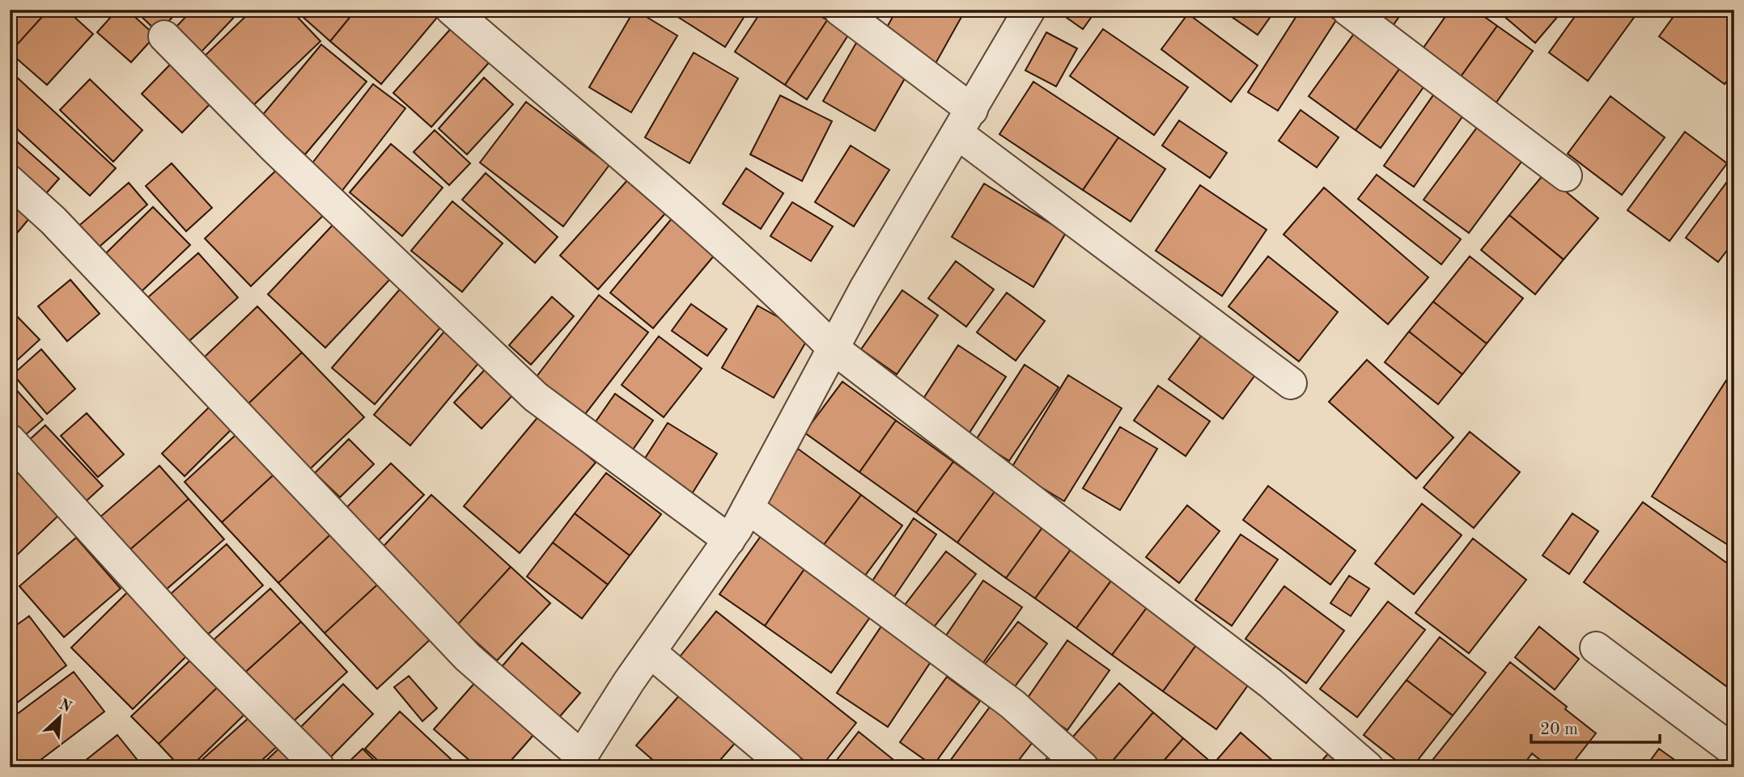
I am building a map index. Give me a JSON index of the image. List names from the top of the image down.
{
  "scale_bar": "20 m",
  "north": "top right"
}
